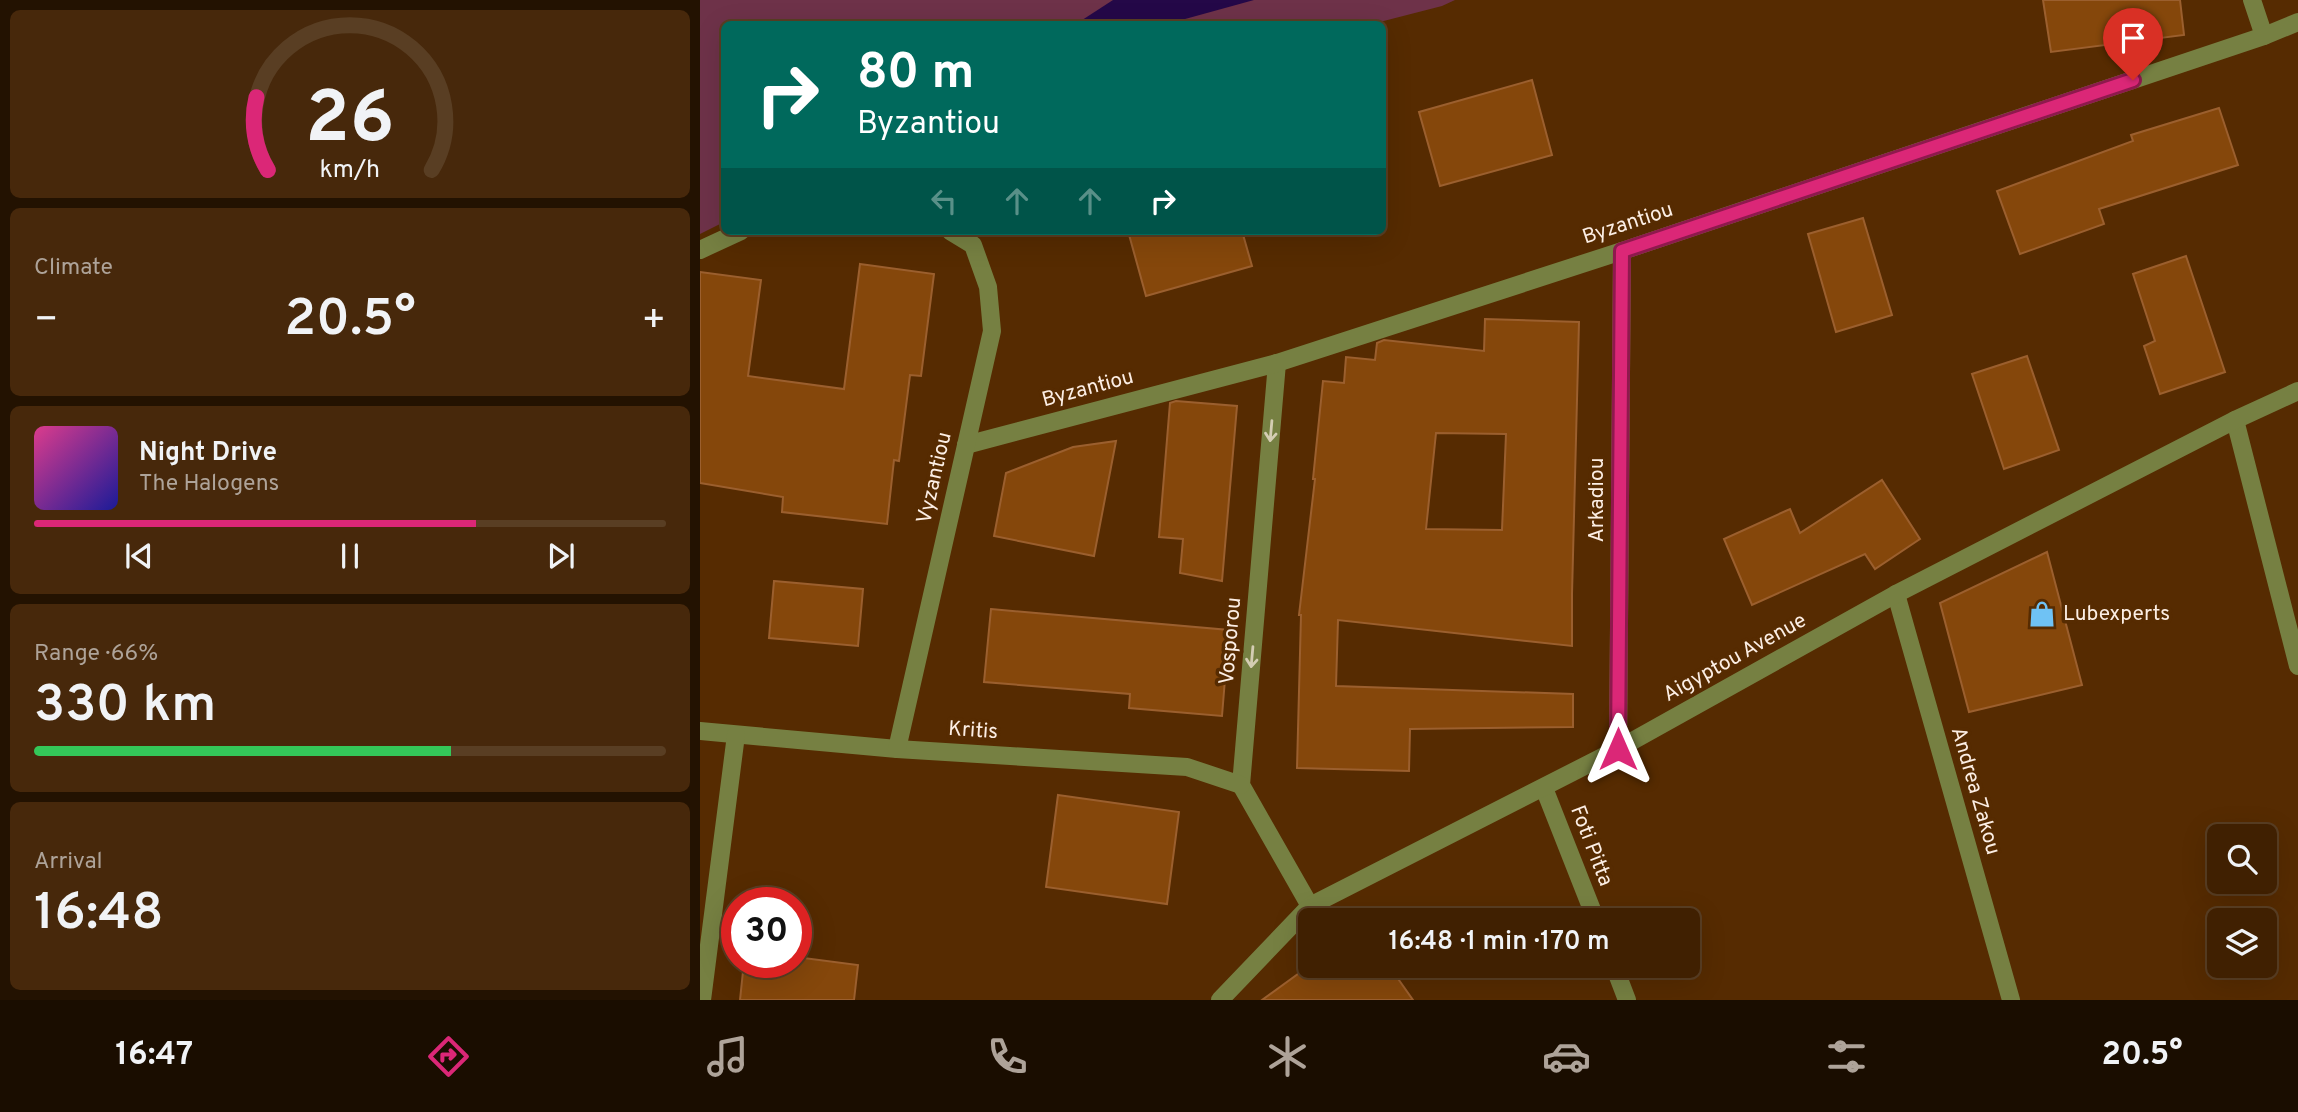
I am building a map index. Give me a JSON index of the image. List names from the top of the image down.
{
  "streets": {
    "street": [
      "Byzantiou",
      "Vyzantiou",
      "Arkadiou",
      "Vosporou",
      "Aigyptou Avenue",
      "Kritis",
      "Andrea Zakou",
      "Foti Pitta"
    ]
  },
  "crossings": [
    ["Byzantiou", "Vyzantiou"],
    ["Byzantiou", "Arkadiou"],
    ["Byzantiou", "Vosporou"],
    ["Vyzantiou", "Kritis"],
    ["Arkadiou", "Aigyptou Avenue"],
    ["Vosporou", "Kritis"],
    ["Aigyptou Avenue", "Andrea Zakou"],
    ["Aigyptou Avenue", "Foti Pitta"]
  ],
  "one_way": ["Vosporou"],
  "places": {
    "shop": ["Lubexperts"]
  },
  "page": {
    "turn": ["80 m", "Byzantiou"],
    "tile": [
      "Climate",
      ["Range · 66%", "330 km"],
      ["Arrival", "16:48"]
    ],
    "heat": ["−", "20.5°", "+"],
    "song": ["Night Drive", "The Halogens"],
    "limit": "30",
    "trip": "16:48 · 1 min · 170 m",
    "tabs": ["16:47", "20.5°"],
    "gauge": ["26", "km/h"]
  }
}
